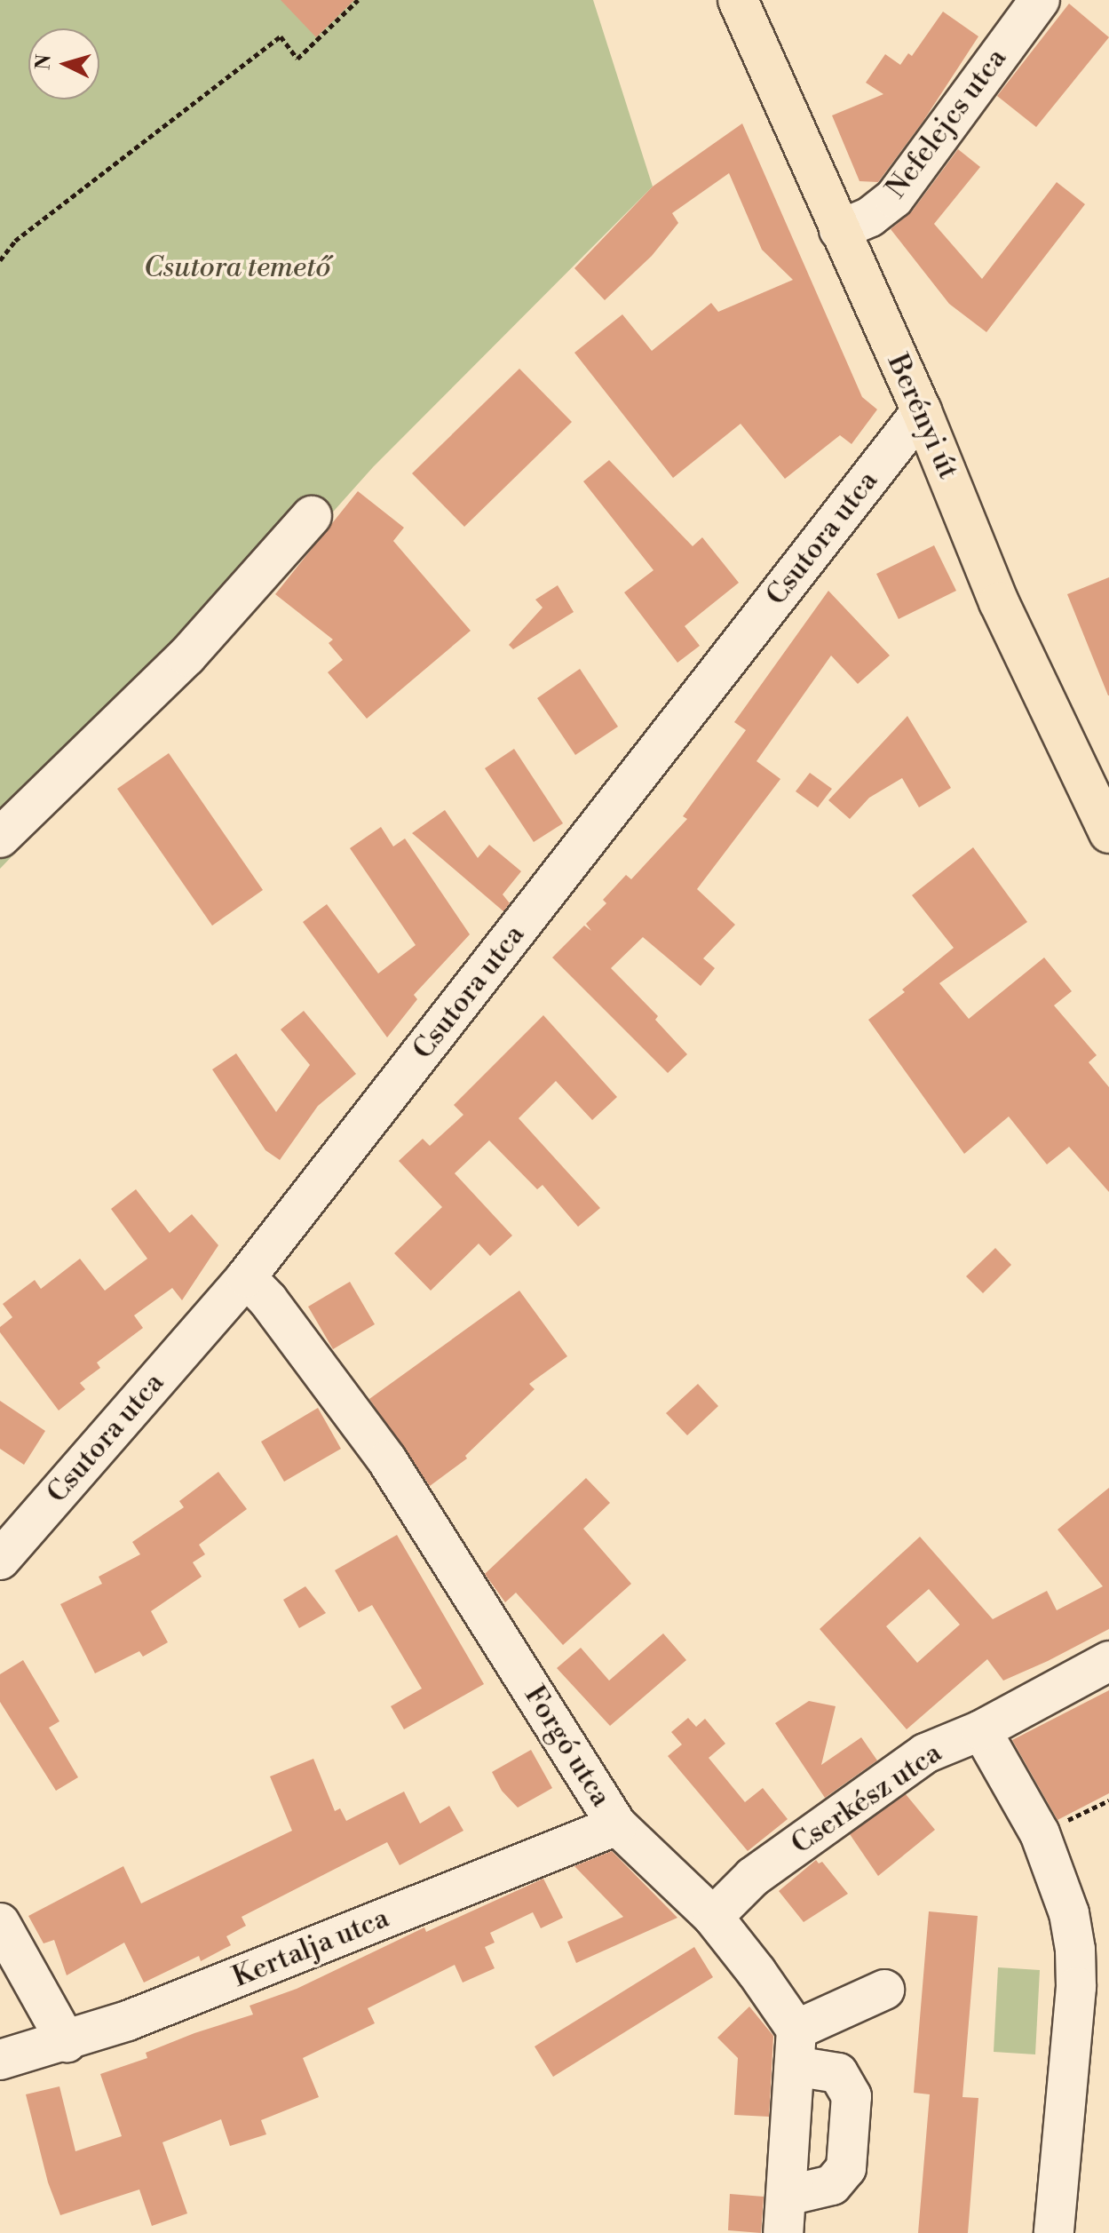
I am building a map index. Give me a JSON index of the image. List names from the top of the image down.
{
  "streets": {
    "main road": ["Berényi út"],
    "street": [
      "Nefelejcs utca",
      "Csutora utca",
      "Forgó utca",
      "Cserkész utca",
      "Kertalja utca"
    ]
  },
  "crossings": [
    ["Nefelejcs utca", "Berényi út"],
    ["Berényi út", "Csutora utca"],
    ["Csutora utca", "Forgó utca"],
    ["Forgó utca", "Cserkész utca"],
    ["Forgó utca", "Kertalja utca"]
  ],
  "parks": ["Csutora temető"],
  "north": "left"
}
